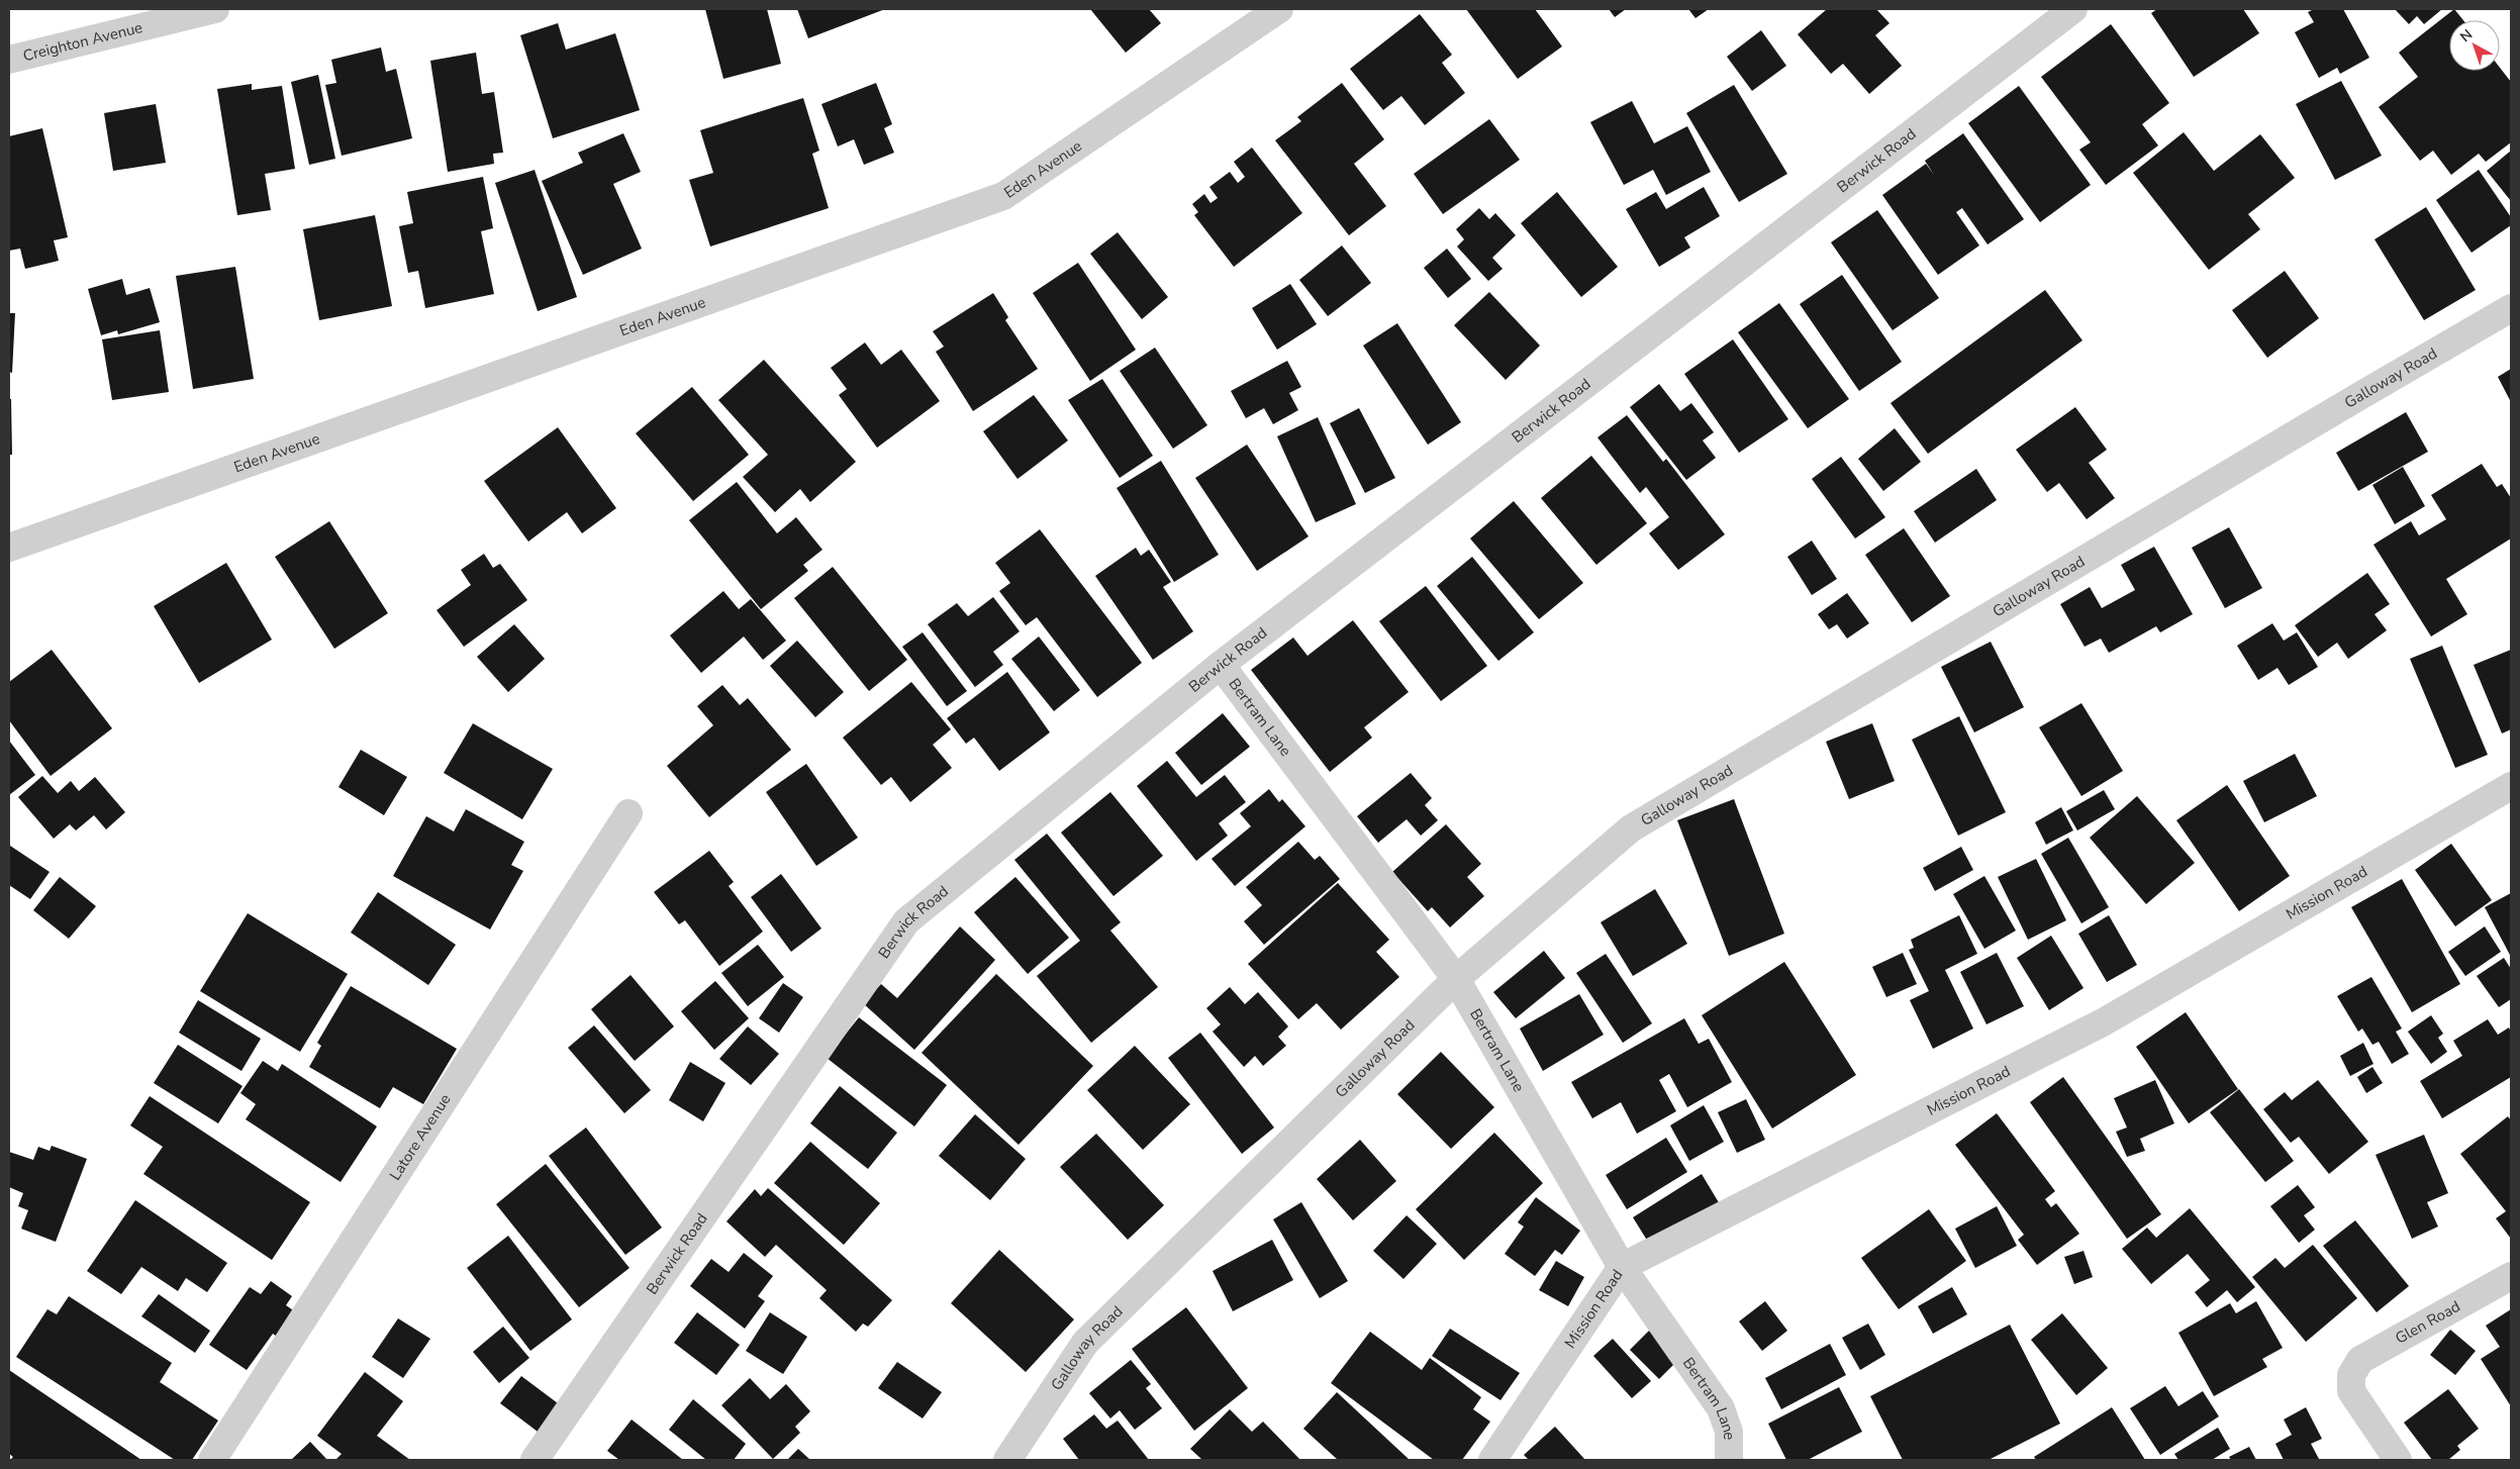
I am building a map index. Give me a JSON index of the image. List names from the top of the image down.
{
  "streets": {
    "street": [
      "Creighton Avenue",
      "Berwick Road",
      "Eden Avenue",
      "Galloway Road",
      "Bertram Lane",
      "Mission Road",
      "Latore Avenue",
      "Glen Road"
    ]
  },
  "crossings": [
    ["Berwick Road", "Bertram Lane"],
    ["Galloway Road", "Bertram Lane"],
    ["Bertram Lane", "Mission Road"]
  ],
  "north": "top left"
}
